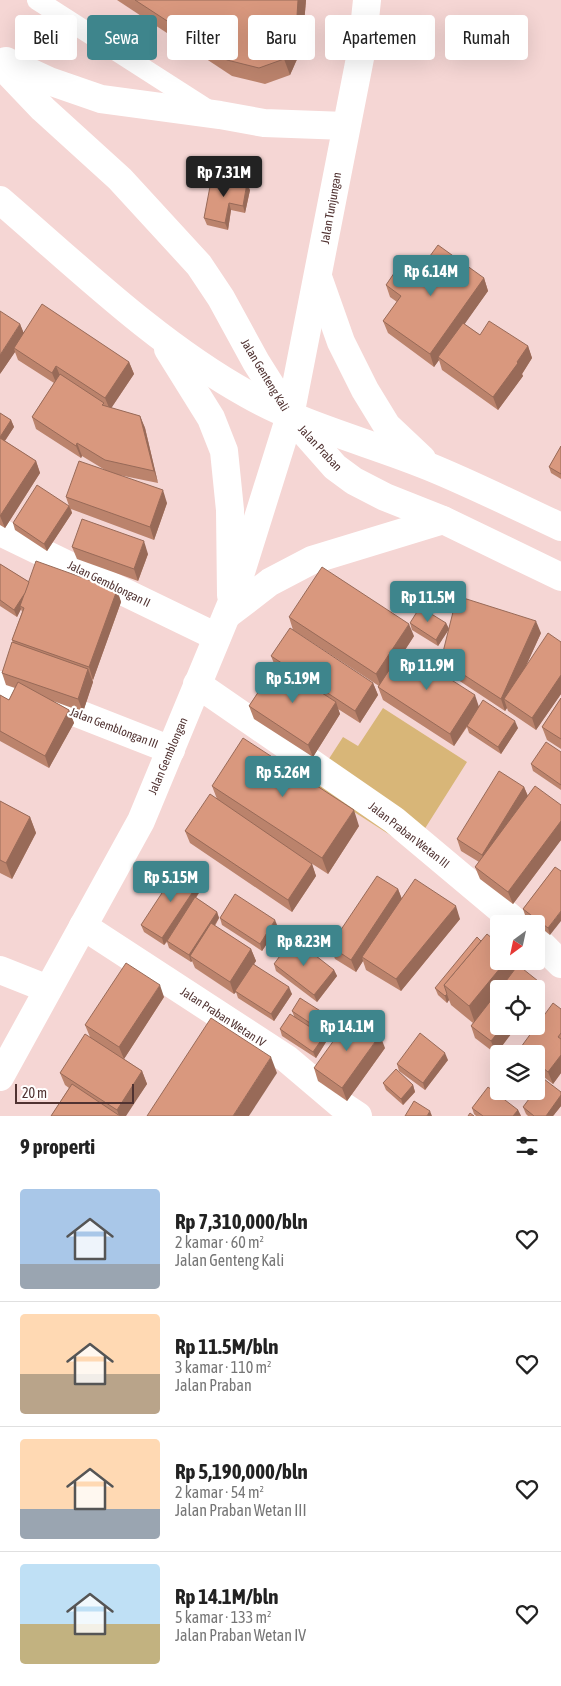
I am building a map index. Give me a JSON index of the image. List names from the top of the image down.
{
  "streets": {
    "main road": [
      "Jalan Tunjungan",
      "Jalan Genteng Kali",
      "Jalan Praban",
      "Jalan Gemblongan II",
      "Jalan Gemblongan III",
      "Jalan Gemblongan",
      "Jalan Praban Wetan III",
      "Jalan Praban Wetan IV"
    ]
  },
  "crossings": [
    ["Jalan Tunjungan", "Jalan Genteng Kali"],
    ["Jalan Tunjungan", "Jalan Praban"],
    ["Jalan Tunjungan", "Jalan Gemblongan"],
    ["Jalan Genteng Kali", "Jalan Praban"],
    ["Jalan Genteng Kali", "Jalan Gemblongan"],
    ["Jalan Praban", "Jalan Gemblongan"],
    ["Jalan Gemblongan II", "Jalan Gemblongan"],
    ["Jalan Gemblongan III", "Jalan Gemblongan"],
    ["Jalan Gemblongan", "Jalan Praban Wetan III"],
    ["Jalan Gemblongan", "Jalan Praban Wetan IV"]
  ],
  "scale_bar": "20 m",
  "north": "bottom left",
  "page": {
    "chip": [
      "Beli",
      "Sewa",
      "Filter",
      "Baru",
      "Apartemen",
      "Rumah"
    ],
    "price": [
      "Rp 7.31M",
      "Rp 6.14M",
      "Rp 11.5M",
      "Rp 11.9M",
      "Rp 5.19M",
      "Rp 5.26M",
      "Rp 5.15M",
      "Rp 8.23M",
      "Rp 14.1M"
    ],
    "scale": "20 m",
    "heading": "9 properti",
    "list": [
      {
        "name": "Rp 7,310,000/bln",
        "note": "2 kamar · 60 m² · Jalan Genteng Kali"
      },
      {
        "name": "Rp 11.5M/bln",
        "note": "3 kamar · 110 m² · Jalan Praban"
      },
      {
        "name": "Rp 5,190,000/bln",
        "note": "2 kamar · 54 m² · Jalan Praban Wetan III"
      },
      {
        "name": "Rp 14.1M/bln",
        "note": "5 kamar · 133 m² · Jalan Praban Wetan IV"
      }
    ]
  }
}
